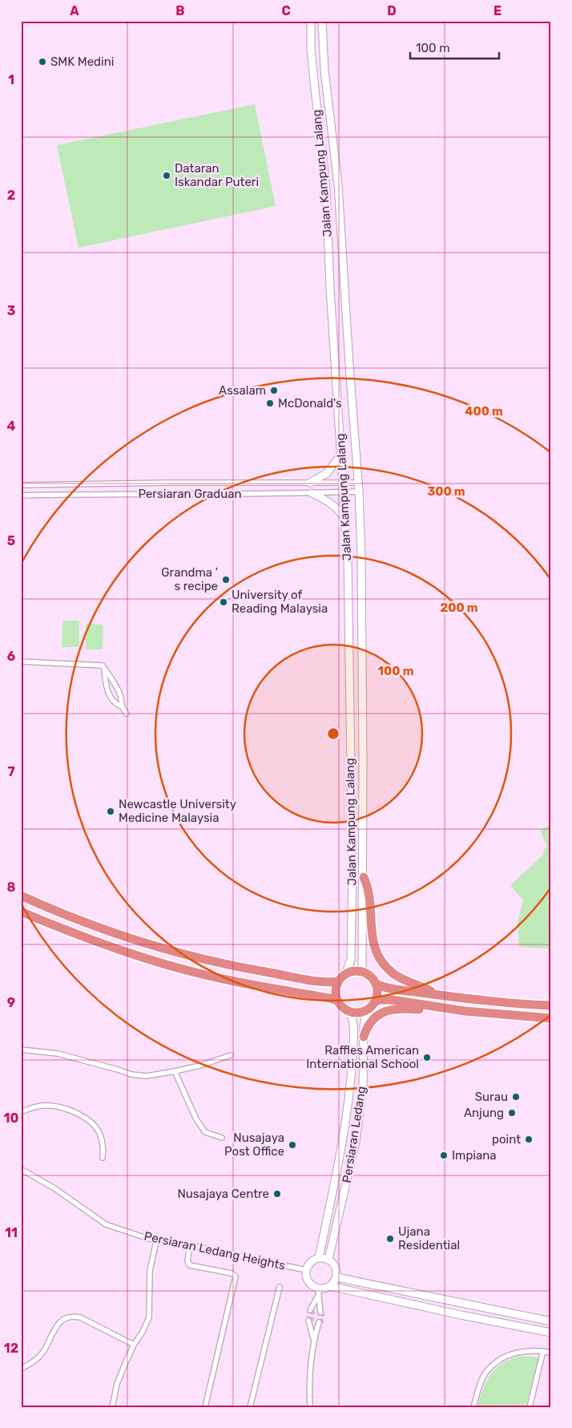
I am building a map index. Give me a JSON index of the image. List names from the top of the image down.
{
  "streets": {
    "main road": ["Jalan Kampung Lalang", "Persiaran Ledang"],
    "street": ["Persiaran Graduan", "Persiaran Ledang Heights"]
  },
  "crossings": [
    ["Jalan Kampung Lalang", "Persiaran Graduan"],
    ["Jalan Kampung Lalang", "Persiaran Ledang"],
    ["Persiaran Ledang", "Persiaran Ledang Heights"]
  ],
  "places": [
    "SMK Medini",
    "Dataran Iskandar Puteri",
    "Assalam",
    "McDonald's",
    "Grandma ' s recipe",
    "University of Reading Malaysia",
    "Newcastle University Medicine Malaysia",
    "Raffles American International School",
    "Surau",
    "Anjung",
    "point",
    "Nusajaya Post Office",
    "Impiana",
    "Nusajaya Centre",
    "Ujana Residential"
  ],
  "scale_bar": "100 m",
  "grid": {
    "columns": [
      "A",
      "B",
      "C",
      "D",
      "E"
    ],
    "rows": [
      "1",
      "2",
      "3",
      "4",
      "5",
      "6",
      "7",
      "8",
      "9",
      "10",
      "11",
      "12"
    ]
  },
  "rings": [
    "400 m",
    "300 m",
    "200 m",
    "100 m"
  ]
}
